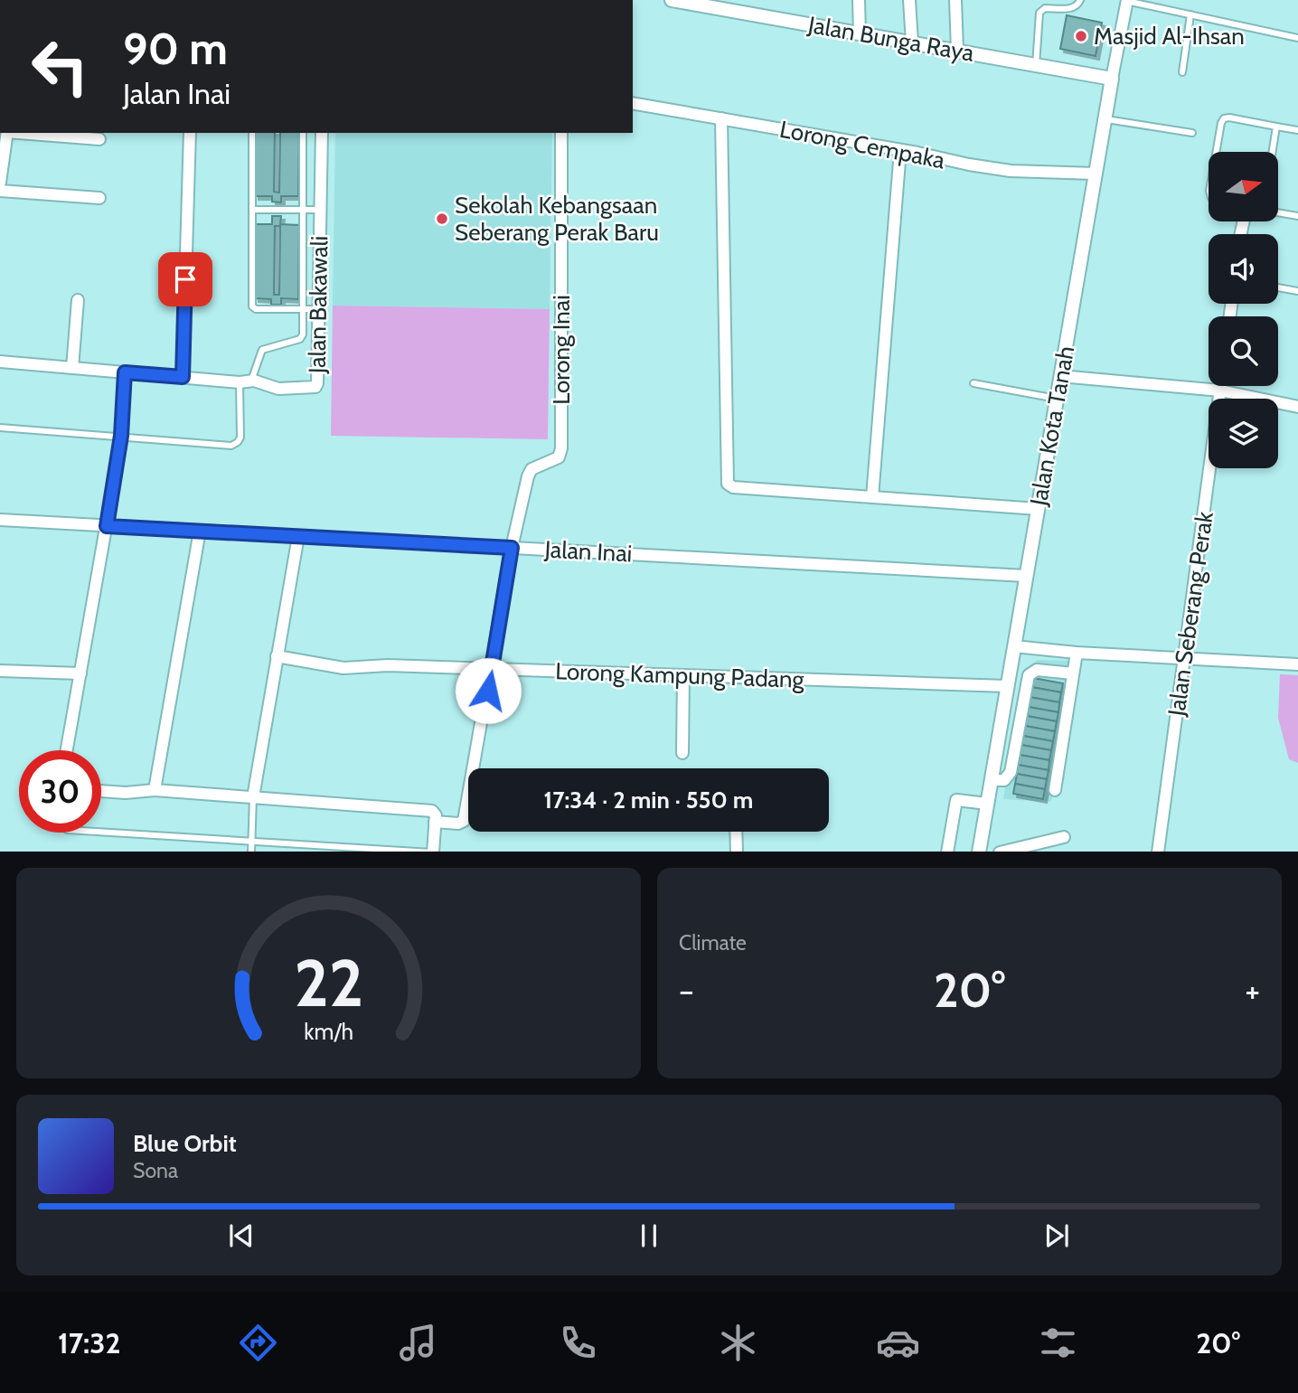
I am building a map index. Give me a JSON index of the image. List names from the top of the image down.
{
  "streets": {
    "street": [
      "Jalan Bunga Raya",
      "Lorong Cempaka",
      "Jalan Bakawali",
      "Lorong Inai",
      "Jalan Kota Tanah",
      "Jalan Inai",
      "Jalan Seberang Perak",
      "Lorong Kampung Padang"
    ]
  },
  "crossings": [
    ["Jalan Bunga Raya", "Jalan Kota Tanah"],
    ["Lorong Cempaka", "Jalan Kota Tanah"],
    ["Lorong Inai", "Jalan Inai"],
    ["Lorong Inai", "Lorong Kampung Padang"],
    ["Jalan Kota Tanah", "Jalan Inai"],
    ["Jalan Kota Tanah", "Lorong Kampung Padang"]
  ],
  "places": ["Masjid Al-Ihsan", "Sekolah Kebangsaan Seberang Perak Baru"],
  "north": "right",
  "page": {
    "turn": ["90 m", "Jalan Inai"],
    "limit": "30",
    "trip": "17:34 · 2 min · 550 m",
    "tile": "Climate",
    "heat": ["−", "20°", "+"],
    "song": ["Blue Orbit", "Sona"],
    "tabs": ["17:32", "20°"],
    "gauge": ["22", "km/h"]
  }
}
